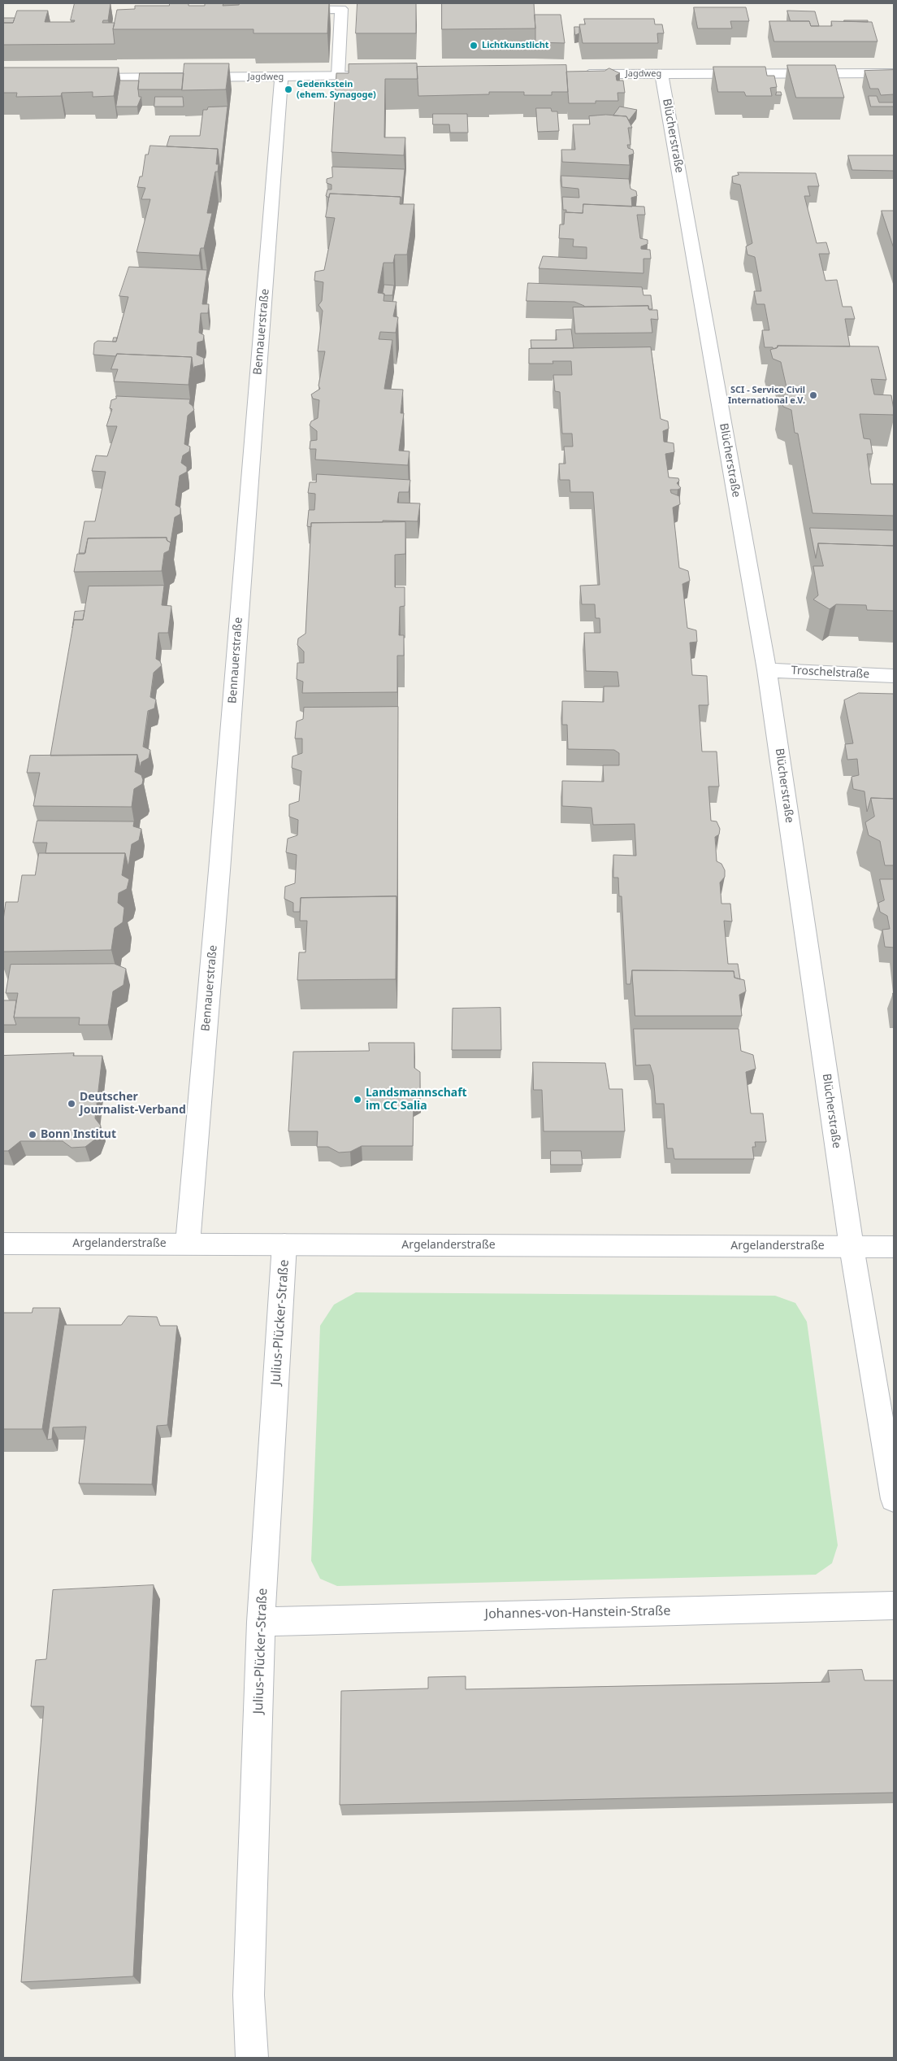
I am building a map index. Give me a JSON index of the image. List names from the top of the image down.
{
  "streets": {
    "street": [
      "Jagdweg",
      "Blücherstraße",
      "Bennauerstraße",
      "Troschelstraße",
      "Argelanderstraße",
      "Julius-Plücker-Straße",
      "Johannes-von-Hanstein-Straße"
    ]
  },
  "crossings": [
    ["Jagdweg", "Blücherstraße"],
    ["Jagdweg", "Bennauerstraße"],
    ["Blücherstraße", "Troschelstraße"],
    ["Blücherstraße", "Argelanderstraße"],
    ["Bennauerstraße", "Argelanderstraße"],
    ["Argelanderstraße", "Julius-Plücker-Straße"],
    ["Julius-Plücker-Straße", "Johannes-von-Hanstein-Straße"]
  ],
  "places": [
    "Lichtkunstlicht",
    "Gedenkstein (ehem. Synagoge)",
    "SCI - Service Civil International e.V.",
    "Landsmannschaft im CC Salia",
    "Deutscher Journalist-Verband",
    "Bonn Institut"
  ]
}
